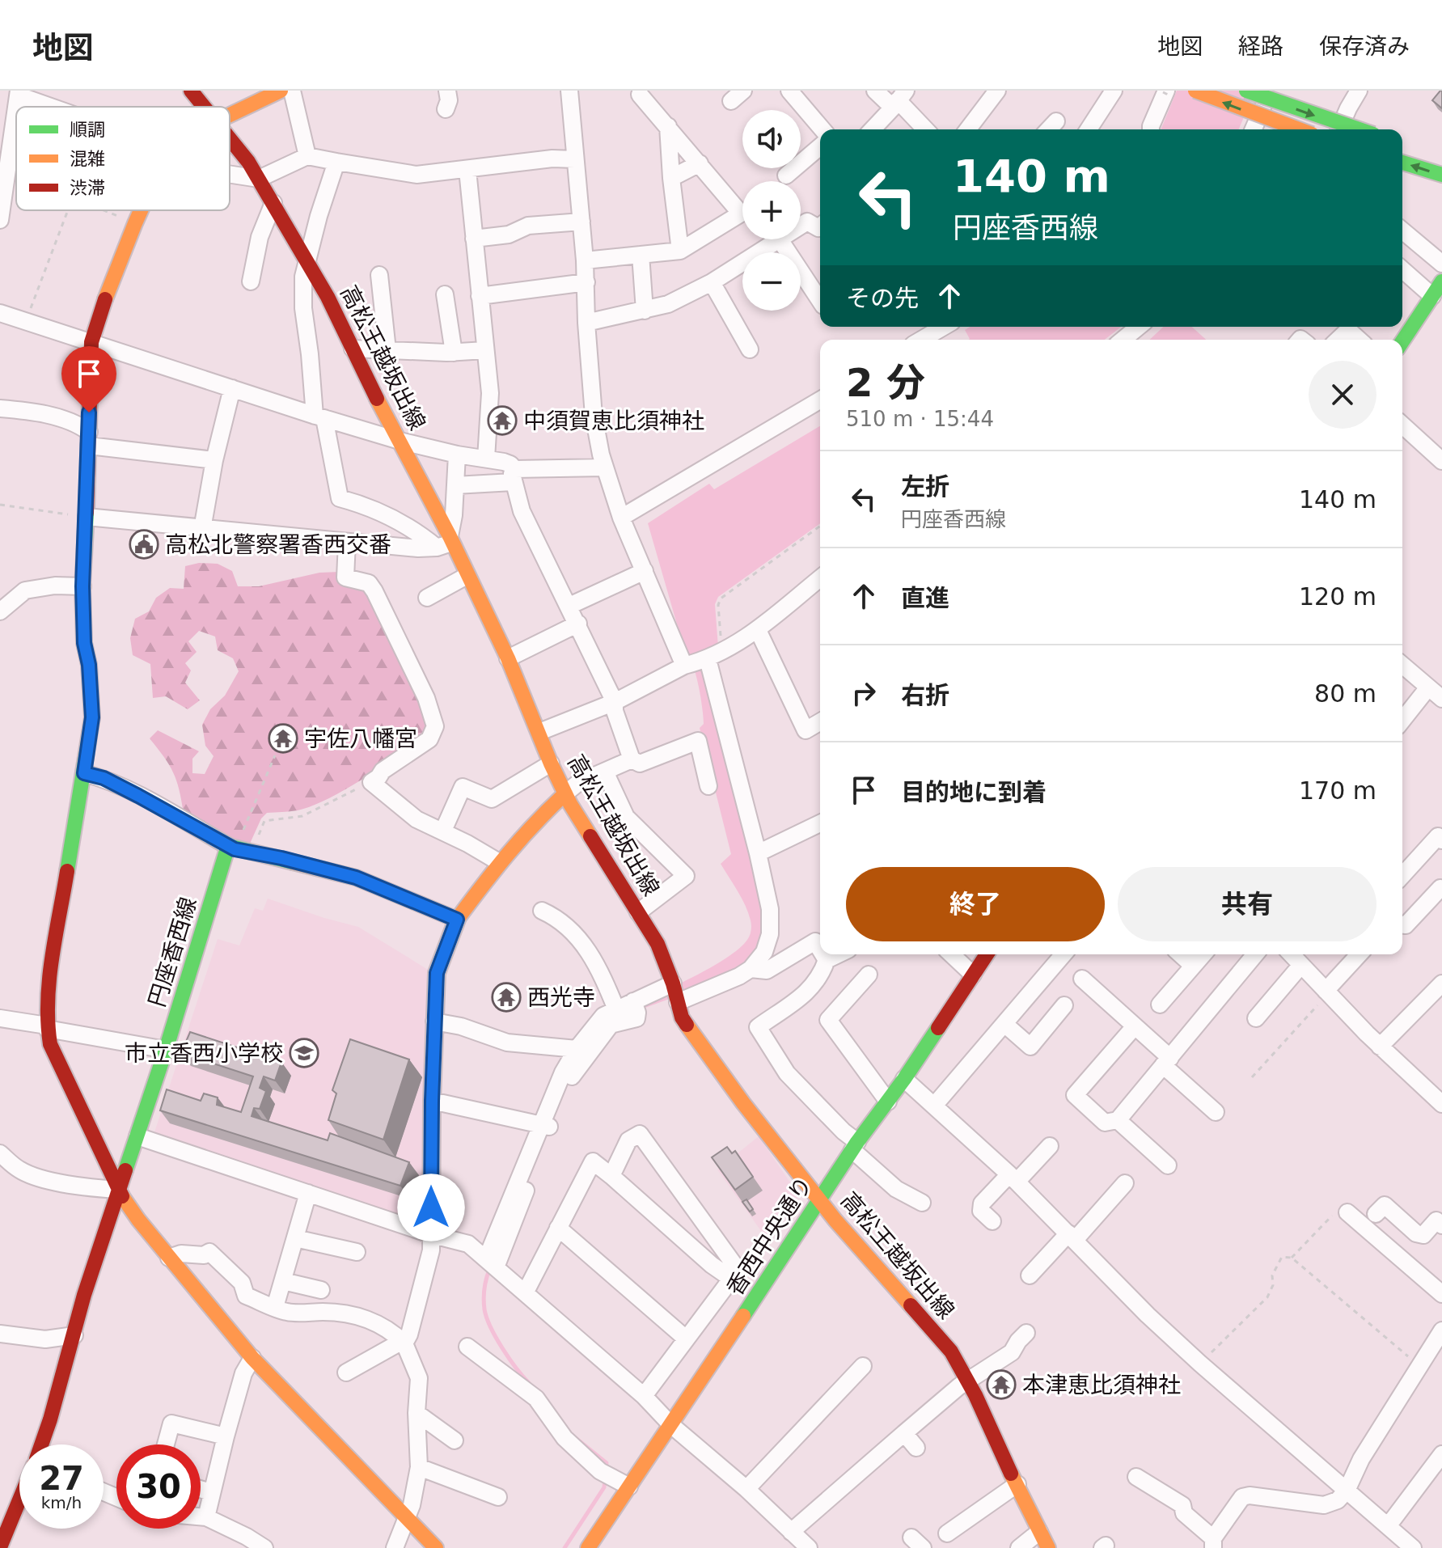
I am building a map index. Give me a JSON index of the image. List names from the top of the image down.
{
  "streets": {
    "main road": ["高松王越坂出線", "円座香西線", "香西中央通り"]
  },
  "crossings": [
    ["高松王越坂出線", "香西中央通り"]
  ],
  "places": {
    "temple": [
      "中須賀恵比須神社",
      "宇佐八幡宮",
      "西光寺",
      "本津恵比須神社"
    ],
    "public building": ["高松北警察署香西交番"],
    "school or university": ["市立香西小学校"]
  },
  "legend": ["順調", "混雑", "渋滞"],
  "page": {
    "header": "地図",
    "nav": ["地図", "経路", "保存済み"],
    "map_buttons": ["+", "−"],
    "turn": ["140 m", "円座香西線"],
    "then": "その先",
    "heading": ["2 分", "510 m · 15:44"],
    "list": [
      {
        "name": "左折",
        "note": "円座香西線",
        "value": "140 m"
      },
      {
        "name": "直進",
        "value": "120 m"
      },
      {
        "name": "右折",
        "value": "80 m"
      },
      {
        "name": "目的地に到着",
        "value": "170 m"
      }
    ],
    "buttons": ["終了", "共有"],
    "speed": "27 km/h",
    "limit": "30"
  }
}
